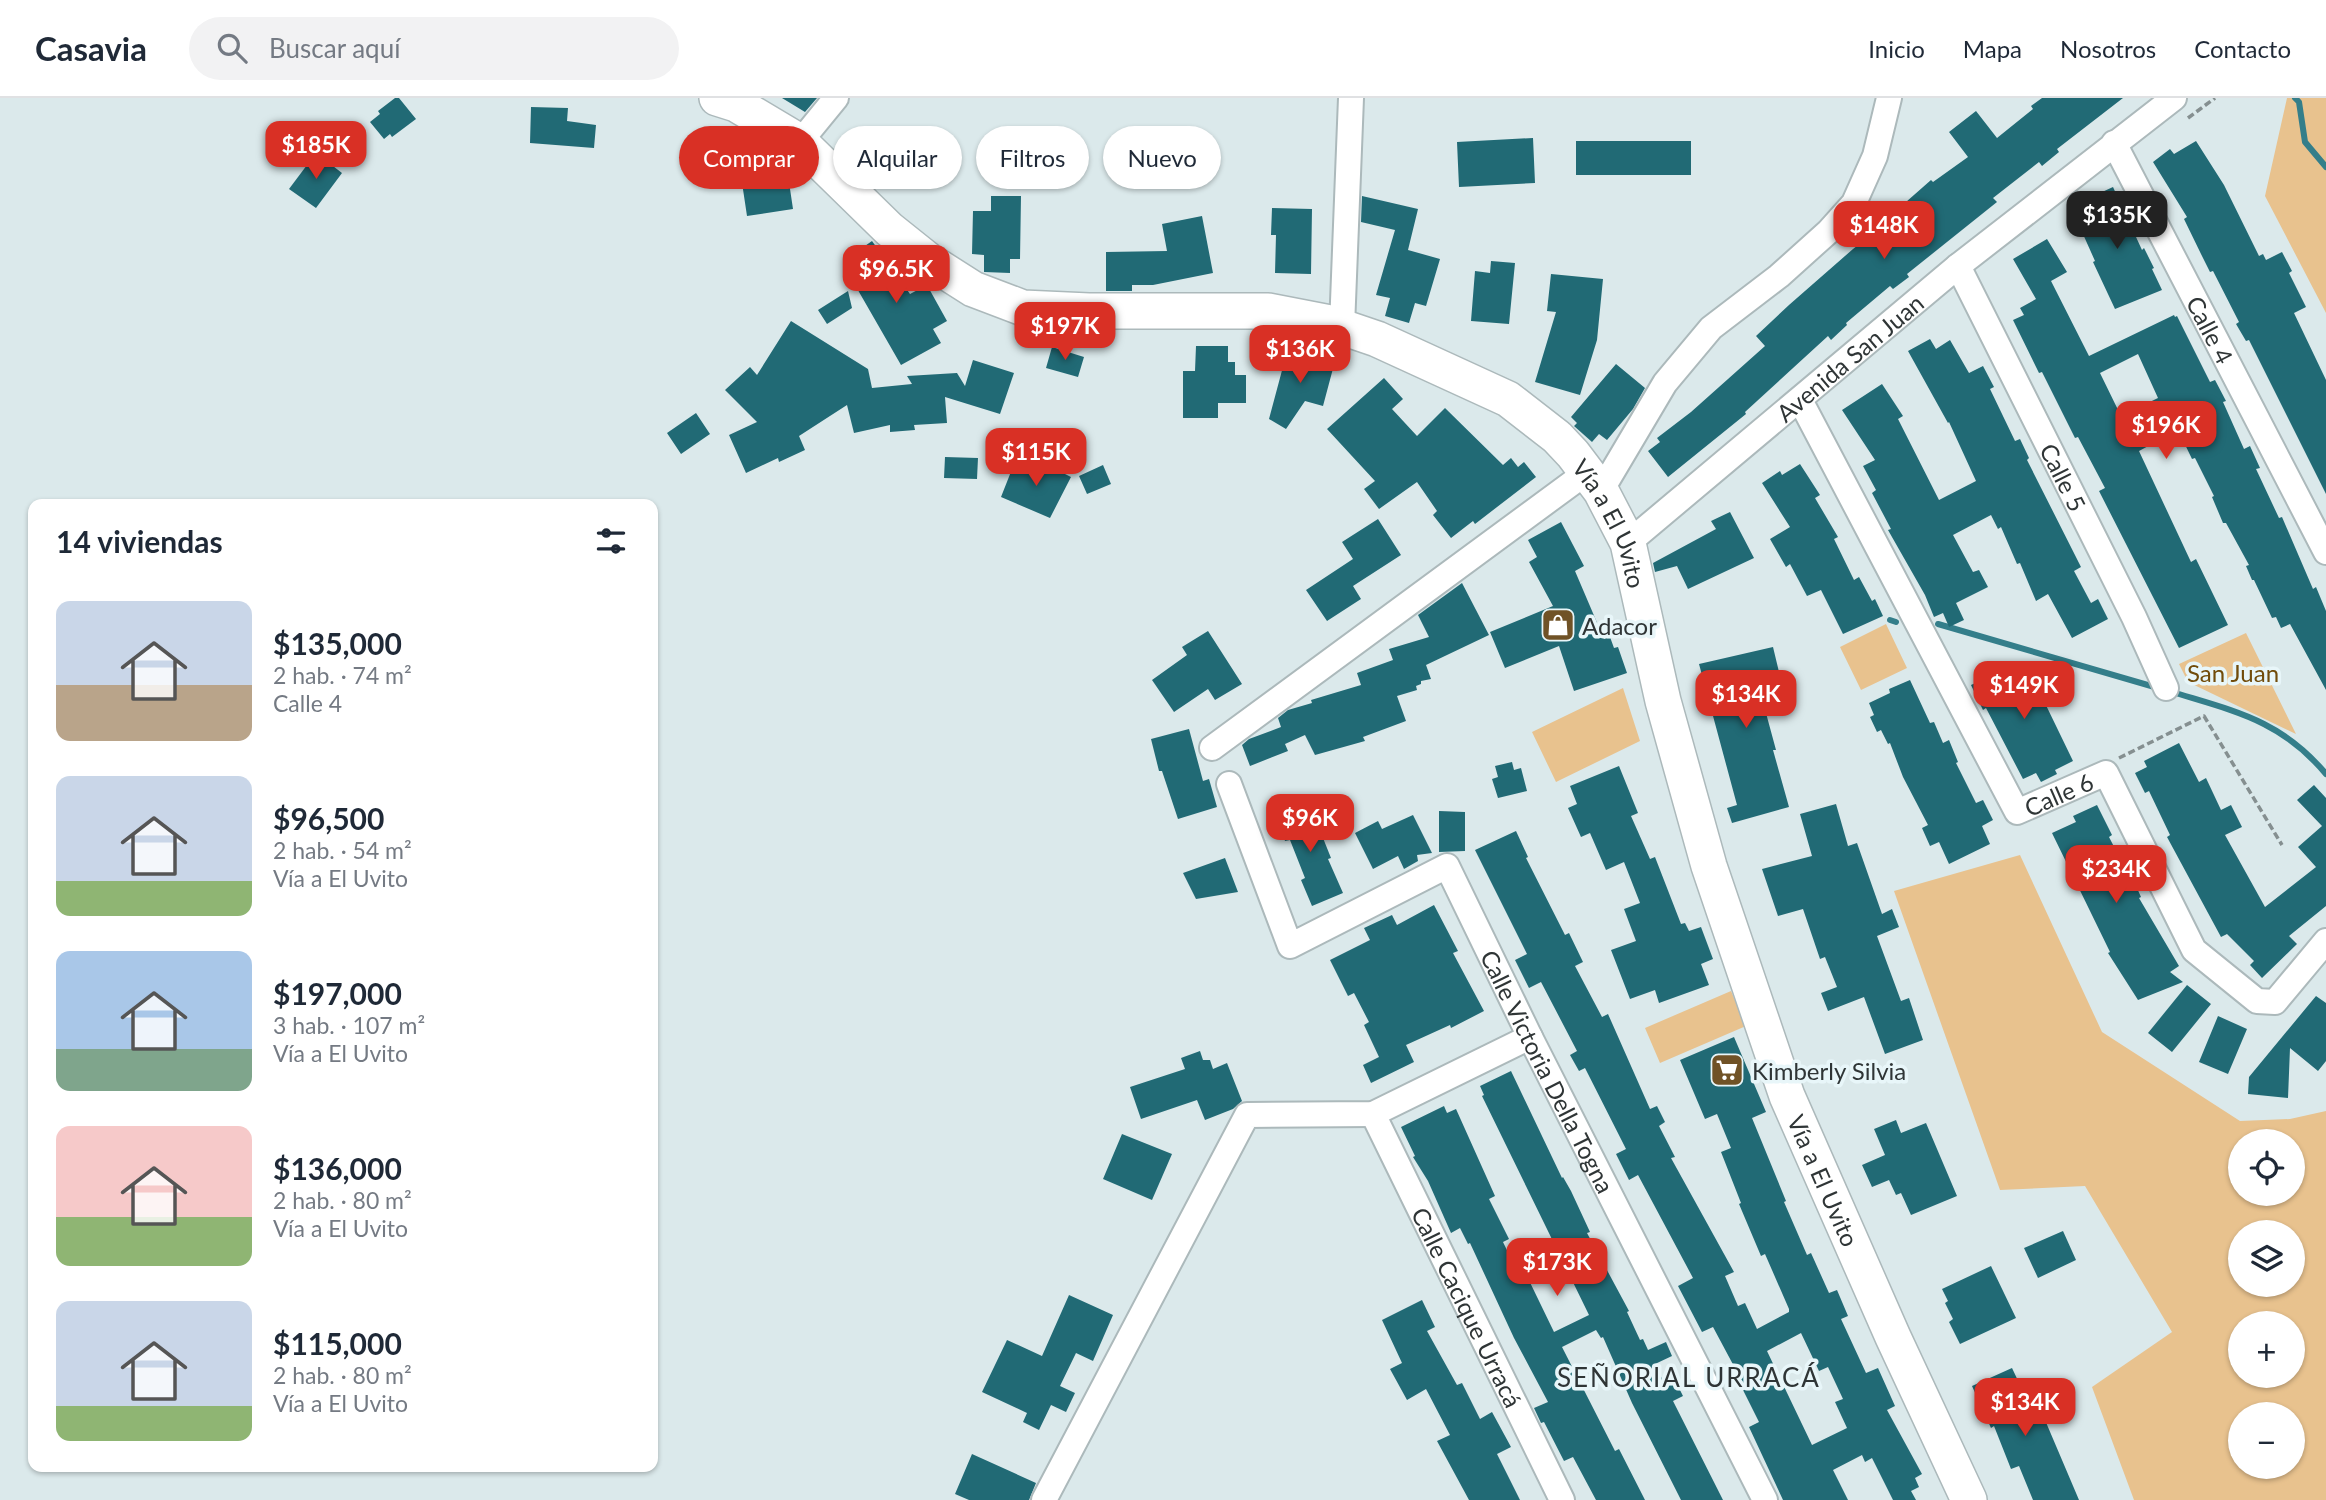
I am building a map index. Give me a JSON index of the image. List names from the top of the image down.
{
  "streets": {
    "street": [
      "Calle 4",
      "Avenida San Juan",
      "Calle 5",
      "Vía a El Uvito",
      "Calle 6",
      "Calle Victoria Della Togna",
      "Calle Cacique Urracá"
    ]
  },
  "crossings": [
    ["Calle 4", "Avenida San Juan"],
    ["Avenida San Juan", "Calle 5"],
    ["Avenida San Juan", "Vía a El Uvito"],
    ["Avenida San Juan", "Calle 6"]
  ],
  "districts": ["SEÑORIAL URRACÁ"],
  "parks": ["San Juan"],
  "places": {
    "shop": ["Adacor"],
    "supermarket": ["Kimberly Silvia"]
  },
  "page": {
    "header": "Casavia",
    "search": "Buscar aquí",
    "nav": [
      "Inicio",
      "Mapa",
      "Nosotros",
      "Contacto"
    ],
    "price": [
      "$185K",
      "$135K",
      "$148K",
      "$96.5K",
      "$197K",
      "$136K",
      "$196K",
      "$115K",
      "$149K",
      "$134K",
      "$96K",
      "$234K",
      "$173K",
      "$134K"
    ],
    "chip": [
      "Comprar",
      "Alquilar",
      "Filtros",
      "Nuevo"
    ],
    "heading": "14 viviendas",
    "list": [
      {
        "name": "$135,000",
        "note": "2 hab. · 74 m² · Calle 4"
      },
      {
        "name": "$96,500",
        "note": "2 hab. · 54 m² · Vía a El Uvito"
      },
      {
        "name": "$197,000",
        "note": "3 hab. · 107 m² · Vía a El Uvito"
      },
      {
        "name": "$136,000",
        "note": "2 hab. · 80 m² · Vía a El Uvito"
      },
      {
        "name": "$115,000",
        "note": "2 hab. · 80 m² · Vía a El Uvito"
      }
    ],
    "map_buttons": ["+", "−"]
  }
}
